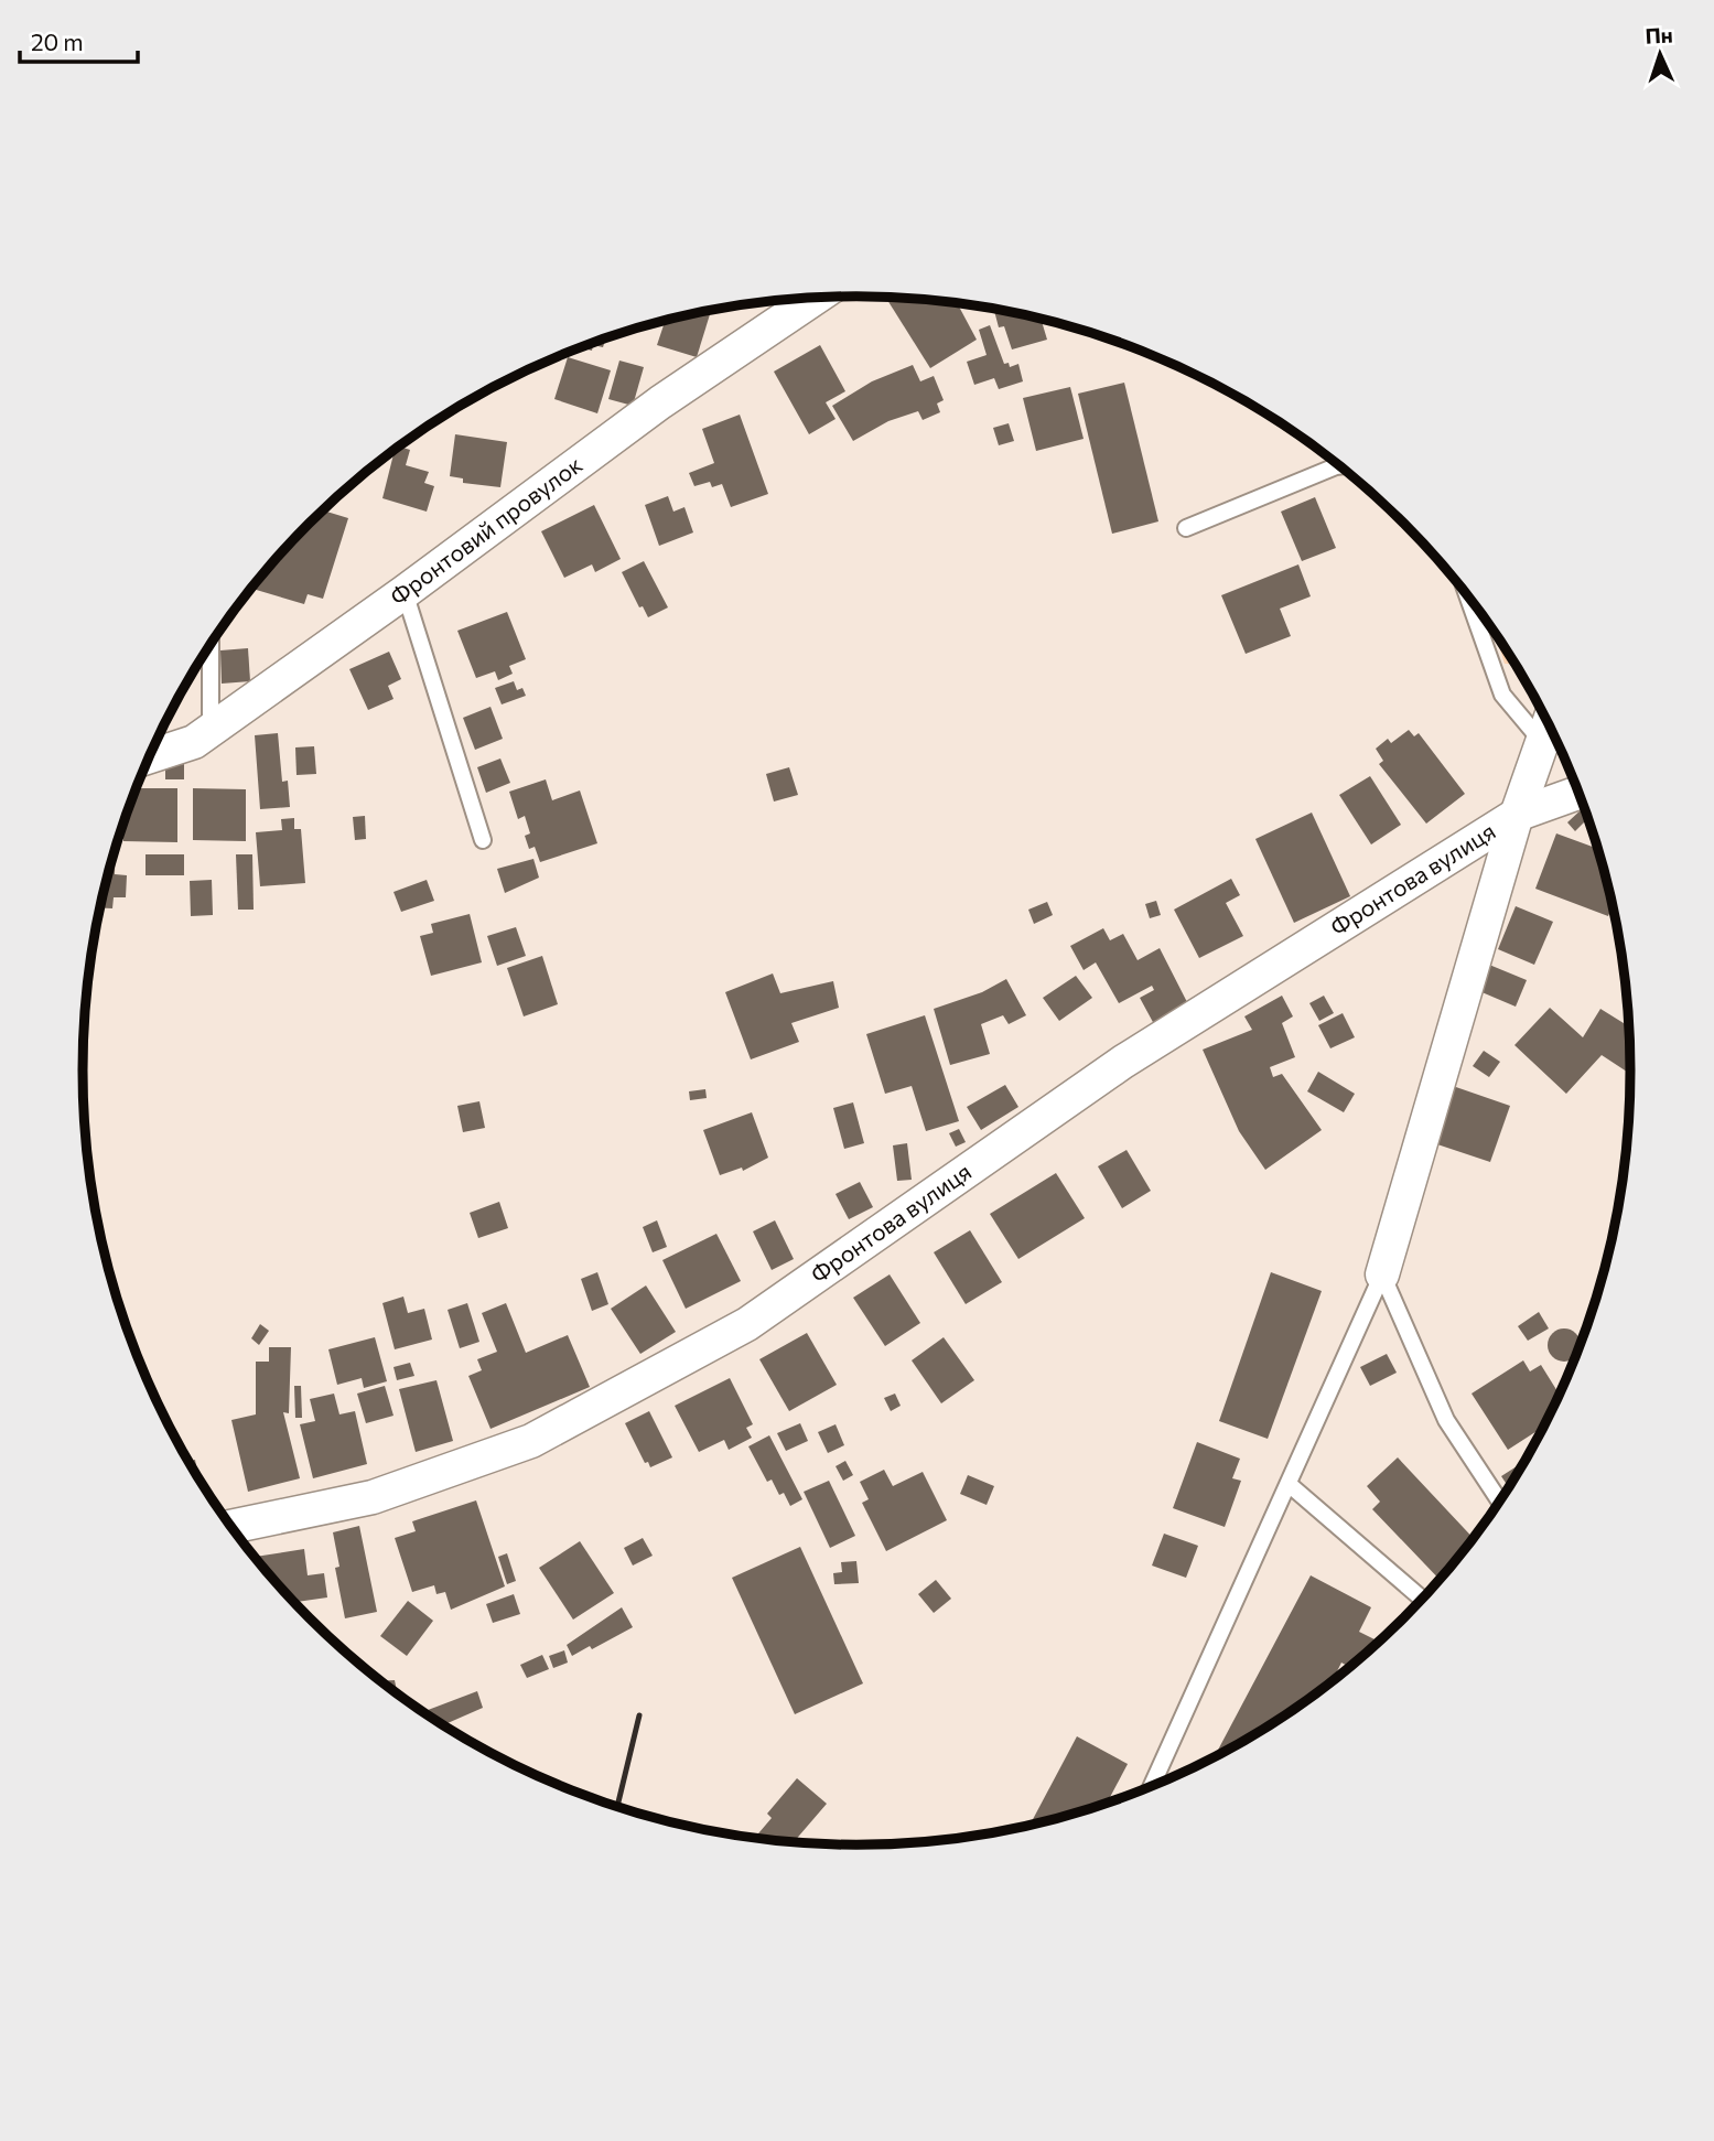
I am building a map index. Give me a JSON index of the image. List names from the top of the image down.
{
  "streets": {
    "street": ["Фронтовий провулок", "Фронтова вулиця"]
  },
  "scale_bar": "20 m",
  "north": "top"
}
